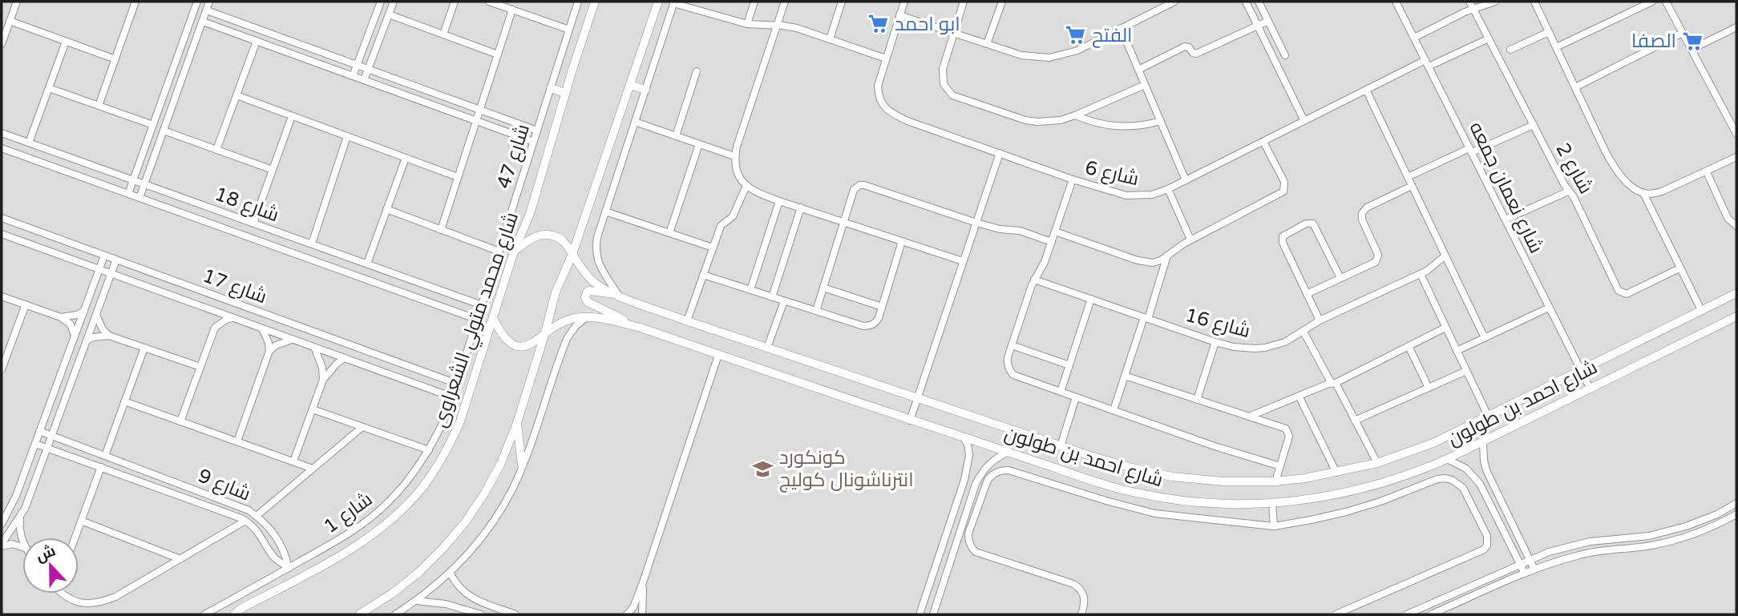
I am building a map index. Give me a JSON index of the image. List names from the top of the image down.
{
  "streets": {
    "street": [
      "شارع 47",
      "شارع 2",
      "شارع 6",
      "شارع نعمان جمعه",
      "شارع 18",
      "شارع 17",
      "شارع محمد متولي الشعراوى",
      "شارع 16",
      "شارع احمد بن طولون",
      "شارع 9",
      "شارع 1"
    ]
  },
  "crossings": [
    ["شارع 47", "شارع 18"],
    ["شارع 47", "شارع 17"],
    ["شارع 47", "شارع 1"],
    ["شارع 2", "شارع 6"],
    ["شارع 6", "شارع نعمان جمعه"],
    ["شارع نعمان جمعه", "شارع احمد بن طولون"],
    ["شارع 17", "شارع 1"],
    ["شارع محمد متولي الشعراوى", "شارع احمد بن طولون"],
    ["شارع 9", "شارع 1"]
  ],
  "places": {
    "supermarket": ["ابو احمد", "الفتح", "الصفا"],
    "school or university": ["كونكورد انترناشونال كوليج"]
  },
  "north": "top"
}
